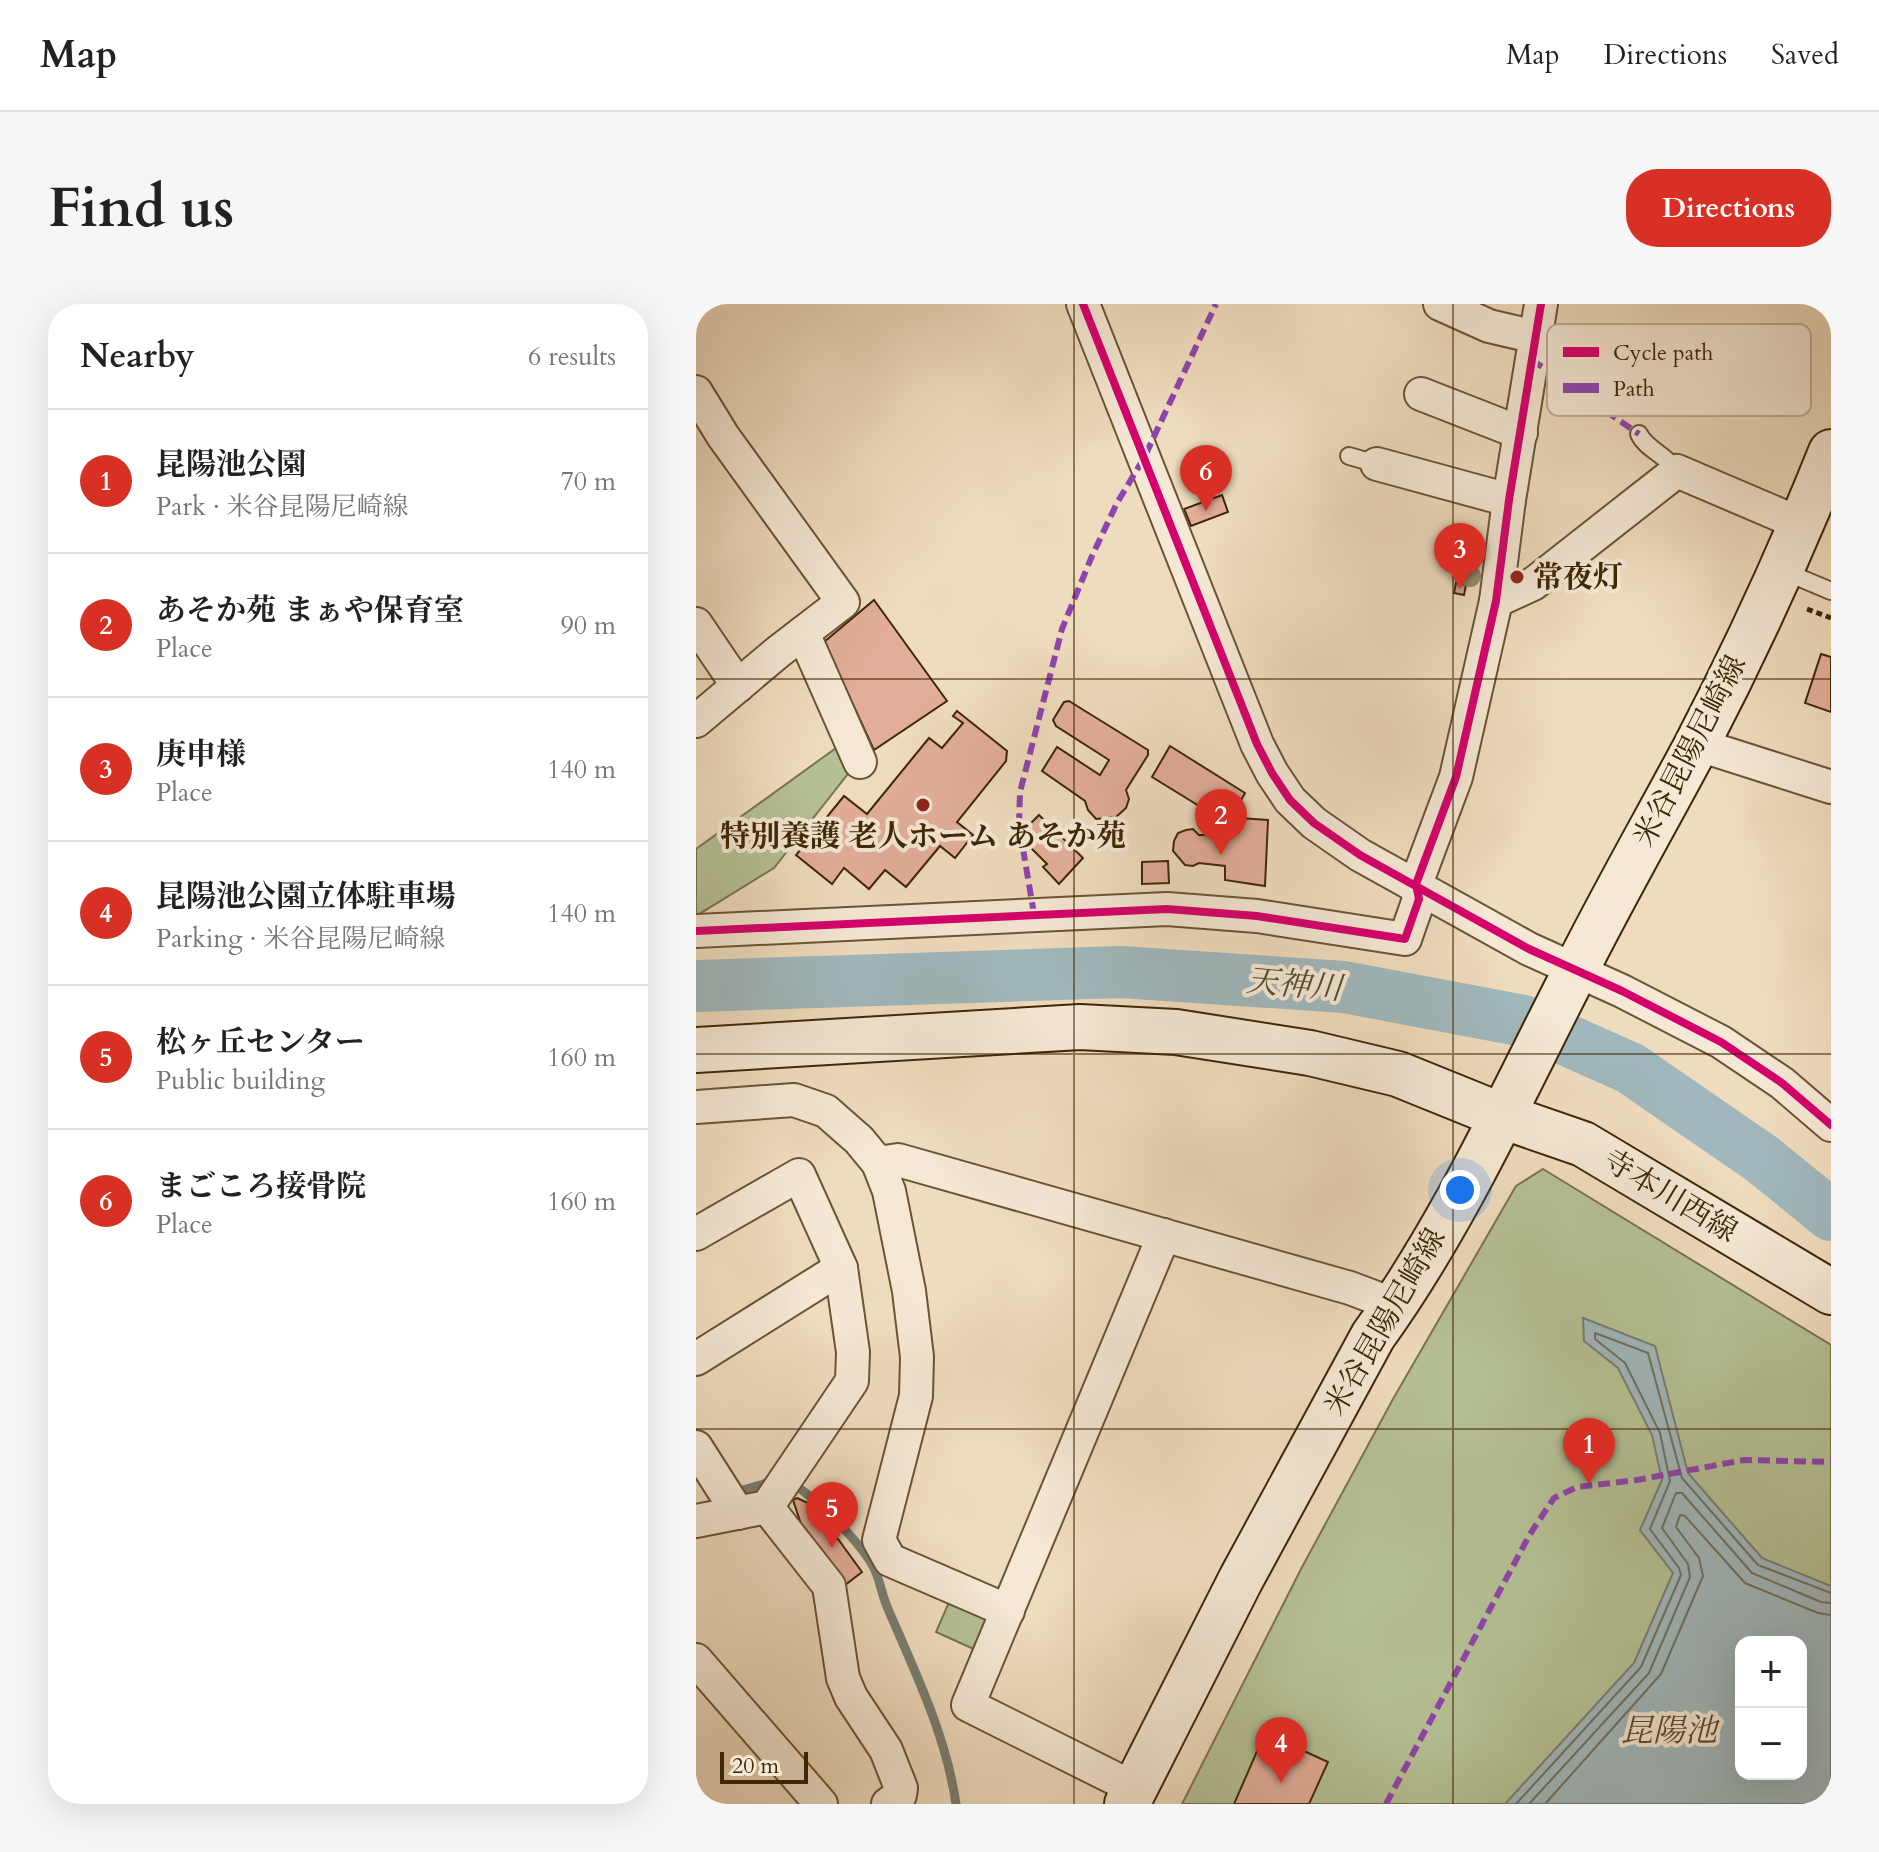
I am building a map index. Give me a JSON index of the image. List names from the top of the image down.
{
  "streets": {
    "main road": ["米谷昆陽尼崎線", "寺本川西線"]
  },
  "crossings": [
    ["米谷昆陽尼崎線", "寺本川西線"]
  ],
  "water": ["天神川", "昆陽池"],
  "places": ["常夜灯", "特別養護 老人ホーム あそか苑"],
  "legend": ["Cycle path", "Path"],
  "scale_bar": "20 m",
  "page": {
    "header": "Map",
    "nav": ["Map", "Directions", "Saved"],
    "buttons": "Directions",
    "title": "Find us",
    "heading": ["Nearby", "6 results"],
    "list": [
      {
        "mark": "1",
        "name": "昆陽池公園",
        "note": "Park · 米谷昆陽尼崎線",
        "value": "70 m"
      },
      {
        "mark": "2",
        "name": "あそか苑 まぁや保育室",
        "note": "Place",
        "value": "90 m"
      },
      {
        "mark": "3",
        "name": "庚申様",
        "note": "Place",
        "value": "140 m"
      },
      {
        "mark": "4",
        "name": "昆陽池公園立体駐車場",
        "note": "Parking · 米谷昆陽尼崎線",
        "value": "140 m"
      },
      {
        "mark": "5",
        "name": "松ヶ丘センター",
        "note": "Public building",
        "value": "160 m"
      },
      {
        "mark": "6",
        "name": "まごころ接骨院",
        "note": "Place",
        "value": "160 m"
      }
    ],
    "pins": [
      "6",
      "3",
      "2",
      "1",
      "5",
      "4"
    ],
    "map_buttons": ["+", "−"],
    "scale": "20 m"
  }
}
